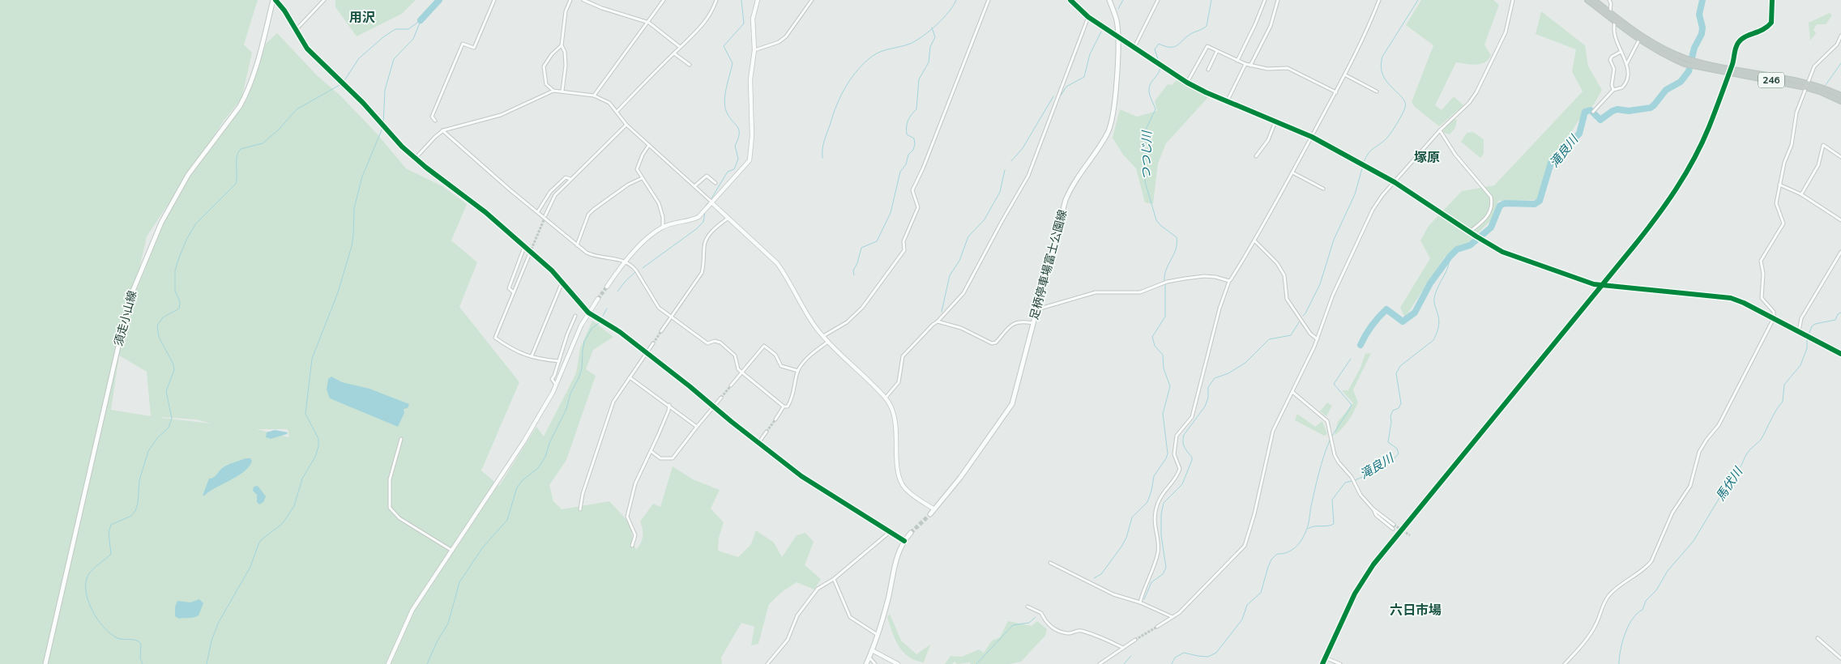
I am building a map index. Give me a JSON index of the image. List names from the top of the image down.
{
  "streets": {
    "highway": ["246"],
    "main road": ["足柄停車場富士公園線", "須走小山線"]
  },
  "districts": ["用沢", "塚原", "六日市場"],
  "water": ["滝良川", "つつじ川", "馬伏川"]
}
